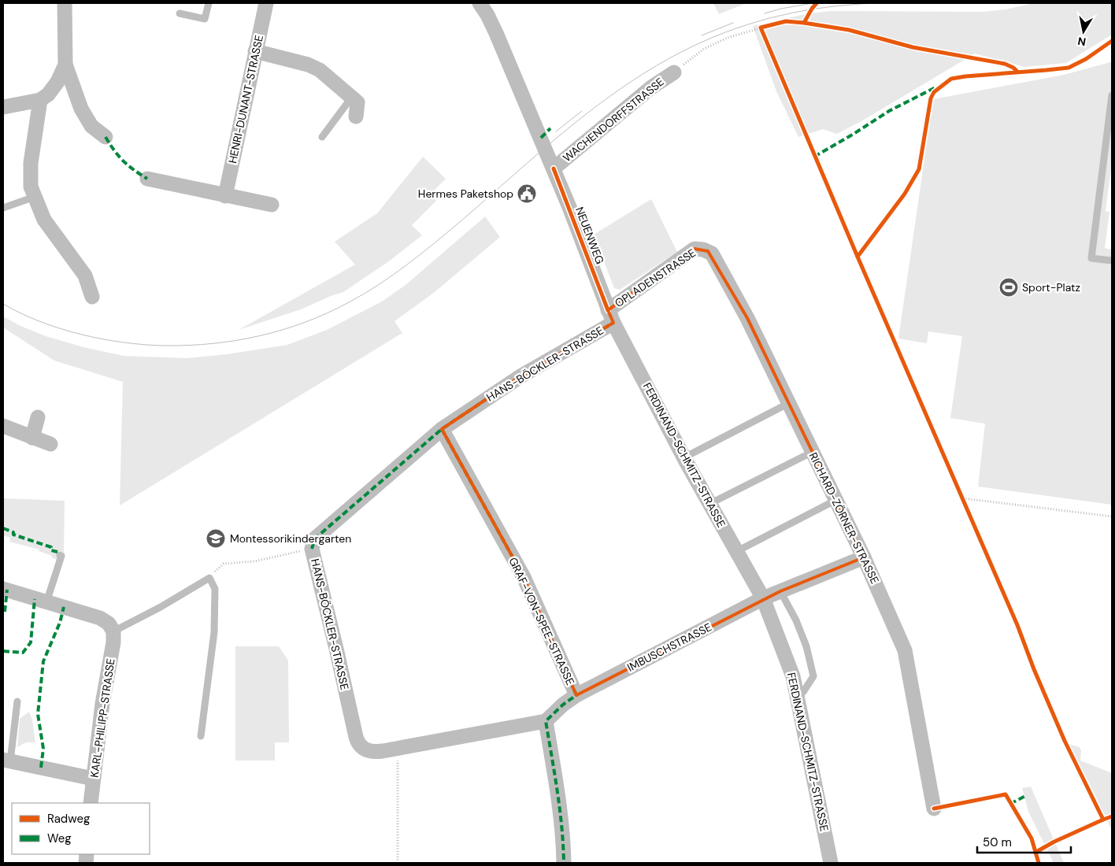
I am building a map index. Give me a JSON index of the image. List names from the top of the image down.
{
  "streets": {
    "street": [
      "HENRI-DUNANT-STRASSE",
      "WACHENDORFFSTRASSE",
      "NEUENWEG",
      "OPLADENSTRASSE",
      "HANS-BÖCKLER-STRASSE",
      "FERDINAND-SCHMITZ-STRASSE",
      "RICHARD-ZÖRNER-STRASSE",
      "GRAF-VON-SPEE-STRASSE",
      "IMBUSCHSTRASSE",
      "KARL-PHILIPP-STRASSE"
    ]
  },
  "crossings": [
    ["WACHENDORFFSTRASSE", "NEUENWEG"],
    ["NEUENWEG", "OPLADENSTRASSE"],
    ["NEUENWEG", "HANS-BÖCKLER-STRASSE"],
    ["NEUENWEG", "FERDINAND-SCHMITZ-STRASSE"],
    ["OPLADENSTRASSE", "HANS-BÖCKLER-STRASSE"],
    ["OPLADENSTRASSE", "FERDINAND-SCHMITZ-STRASSE"],
    ["OPLADENSTRASSE", "RICHARD-ZÖRNER-STRASSE"],
    ["HANS-BÖCKLER-STRASSE", "FERDINAND-SCHMITZ-STRASSE"],
    ["HANS-BÖCKLER-STRASSE", "GRAF-VON-SPEE-STRASSE"],
    ["FERDINAND-SCHMITZ-STRASSE", "IMBUSCHSTRASSE"],
    ["GRAF-VON-SPEE-STRASSE", "IMBUSCHSTRASSE"]
  ],
  "places": {
    "public building": ["Hermes Paketshop"],
    "sports": ["Sport-Platz"],
    "school or university": ["Montessorikindergarten"]
  },
  "legend": ["Radweg", "Weg"],
  "scale_bar": "50 m",
  "north": "bottom"
}
